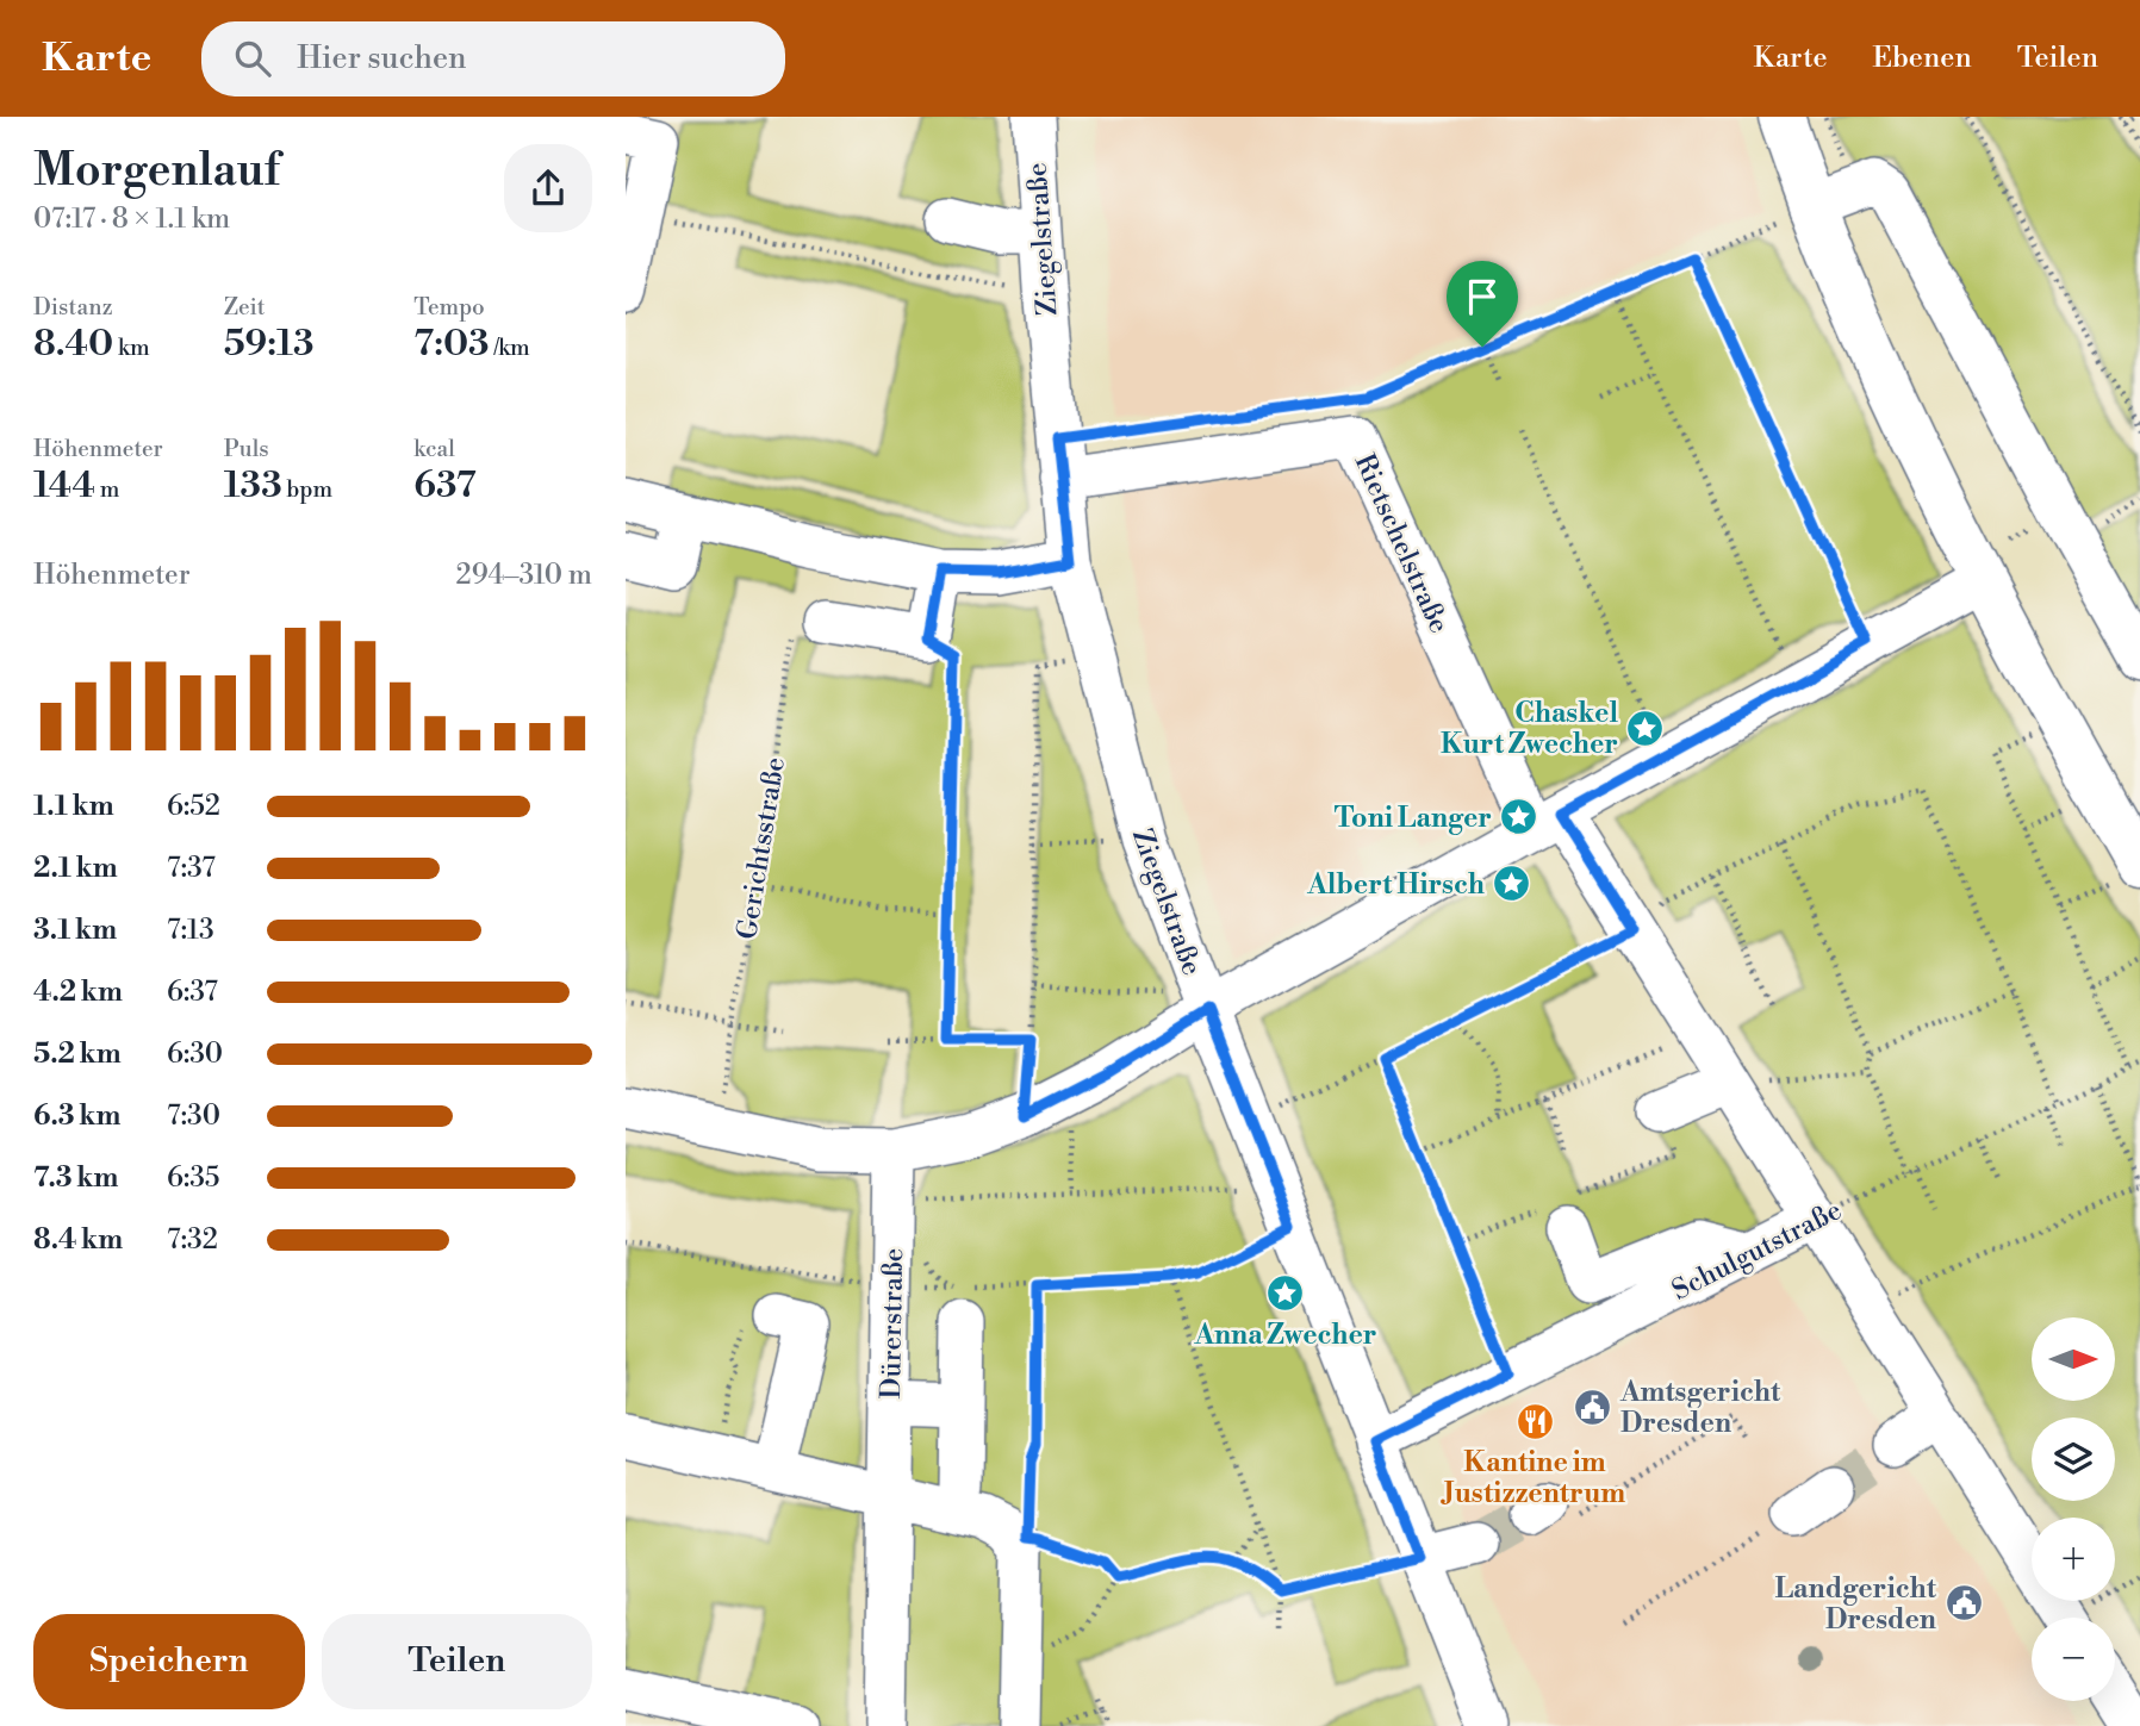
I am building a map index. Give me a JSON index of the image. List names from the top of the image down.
{
  "streets": {
    "street": [
      "Ziegelstraße",
      "Rietschelstraße",
      "Schulgutstraße",
      "Dürerstraße"
    ],
    "path": ["Gerichtsstraße"]
  },
  "crossings": [
    ["Ziegelstraße", "Rietschelstraße"],
    ["Ziegelstraße", "Schulgutstraße"]
  ],
  "places": {
    "place": [
      "Chaskel Kurt Zwecher",
      "Toni Langer",
      "Albert Hirsch",
      "Anna Zwecher"
    ],
    "public building": ["Amtsgericht Dresden", "Landgericht Dresden"],
    "restaurant": ["Kantine im Justizzentrum"]
  },
  "north": "right",
  "page": {
    "header": "Karte",
    "search": "Hier suchen",
    "nav": ["Karte", "Ebenen", "Teilen"],
    "heading": ["Morgenlauf", "07:17 · 8 × 1.1 km"],
    "stats": [
      ["Distanz", "8.40 km"],
      ["Zeit", "59:13"],
      ["Tempo", "7:03 /km"],
      ["Höhenmeter", "144 m"],
      ["Puls", "133 bpm"],
      ["kcal", "637"]
    ],
    "chart": ["Höhenmeter", "294–310 m"],
    "list": [
      {
        "name": "1.1 km",
        "note": "6:52"
      },
      {
        "name": "2.1 km",
        "note": "7:37"
      },
      {
        "name": "3.1 km",
        "note": "7:13"
      },
      {
        "name": "4.2 km",
        "note": "6:37"
      },
      {
        "name": "5.2 km",
        "note": "6:30"
      },
      {
        "name": "6.3 km",
        "note": "7:30"
      },
      {
        "name": "7.3 km",
        "note": "6:35"
      },
      {
        "name": "8.4 km",
        "note": "7:32"
      }
    ],
    "map_buttons": ["+", "−"],
    "buttons": ["Speichern", "Teilen"]
  }
}
